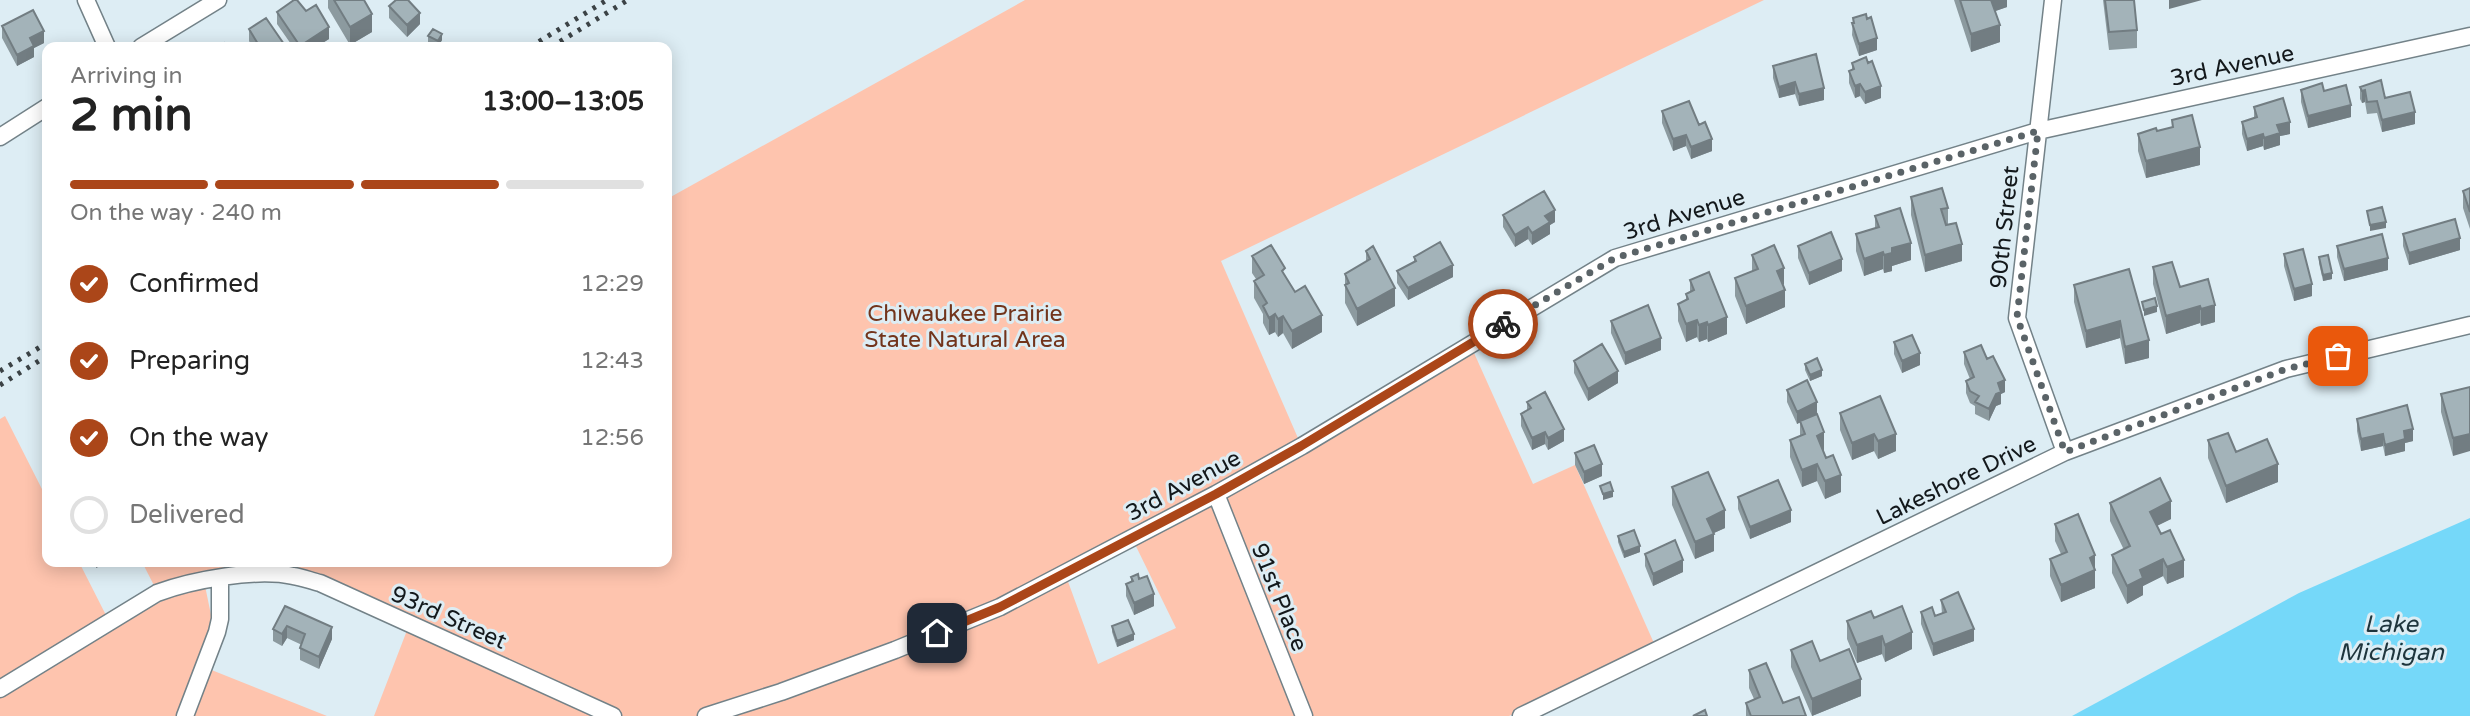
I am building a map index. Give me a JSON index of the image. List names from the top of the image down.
{
  "streets": {
    "street": [
      "3rd Avenue",
      "90th Street",
      "Lakeshore Drive",
      "91st Place",
      "93rd Street"
    ]
  },
  "crossings": [
    ["3rd Avenue", "90th Street"],
    ["3rd Avenue", "91st Place"],
    ["90th Street", "Lakeshore Drive"]
  ],
  "water": ["Lake Michigan"],
  "parks": ["Chiwaukee Prairie State Natural Area"],
  "page": {
    "heading": ["2 min", "Arriving in", "13:00–13:05"],
    "bar": "On the way · 240 m",
    "list": [
      ["Confirmed", "12:29"],
      ["Preparing", "12:43"],
      ["On the way", "12:56"],
      "Delivered"
    ]
  }
}
